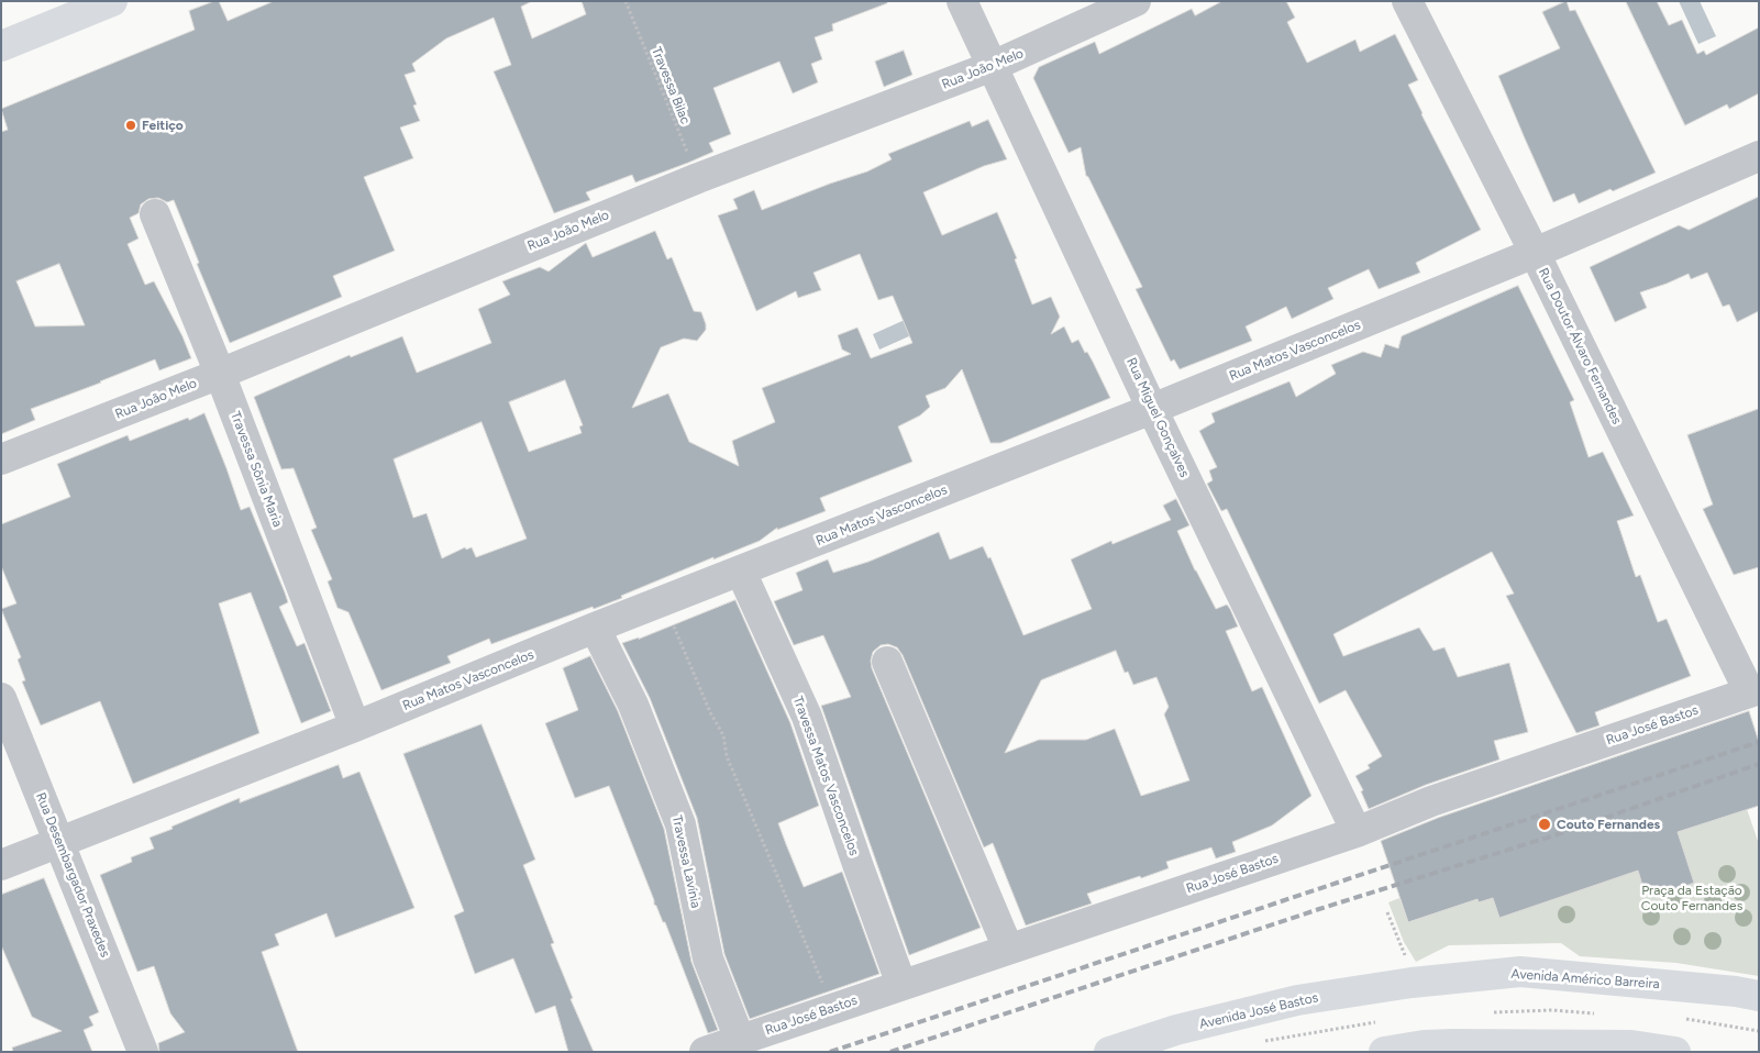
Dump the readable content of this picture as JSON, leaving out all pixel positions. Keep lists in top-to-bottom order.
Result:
{
  "streets": {
    "main road": ["Avenida Américo Barreira", "Avenida José Bastos"],
    "street": [
      "Rua João Melo",
      "Rua Doutor Álvaro Fernandes",
      "Rua Matos Vasconcelos",
      "Rua Miguel Gonçalves",
      "Travessa Sônia Maria",
      "Rua José Bastos",
      "Travessa Matos Vasconcelos",
      "Travessa Lavínia",
      "Rua Desembargador Praxedes"
    ],
    "path": ["Travessa Bilac"]
  },
  "crossings": [
    ["Rua João Melo", "Travessa Bilac"],
    ["Rua João Melo", "Rua Miguel Gonçalves"],
    ["Rua João Melo", "Travessa Sônia Maria"],
    ["Rua Doutor Álvaro Fernandes", "Rua Matos Vasconcelos"],
    ["Rua Doutor Álvaro Fernandes", "Rua José Bastos"],
    ["Rua Matos Vasconcelos", "Rua Miguel Gonçalves"],
    ["Rua Matos Vasconcelos", "Travessa Sônia Maria"],
    ["Rua Matos Vasconcelos", "Travessa Matos Vasconcelos"],
    ["Rua Matos Vasconcelos", "Travessa Lavínia"],
    ["Rua Matos Vasconcelos", "Rua Desembargador Praxedes"],
    ["Rua Miguel Gonçalves", "Rua José Bastos"],
    ["Rua José Bastos", "Travessa Matos Vasconcelos"],
    ["Rua José Bastos", "Travessa Lavínia"],
    ["Avenida Américo Barreira", "Avenida José Bastos"]
  ],
  "parks": ["Praça da Estação Couto Fernandes"],
  "places": ["Feitiço", "Couto Fernandes"]
}
